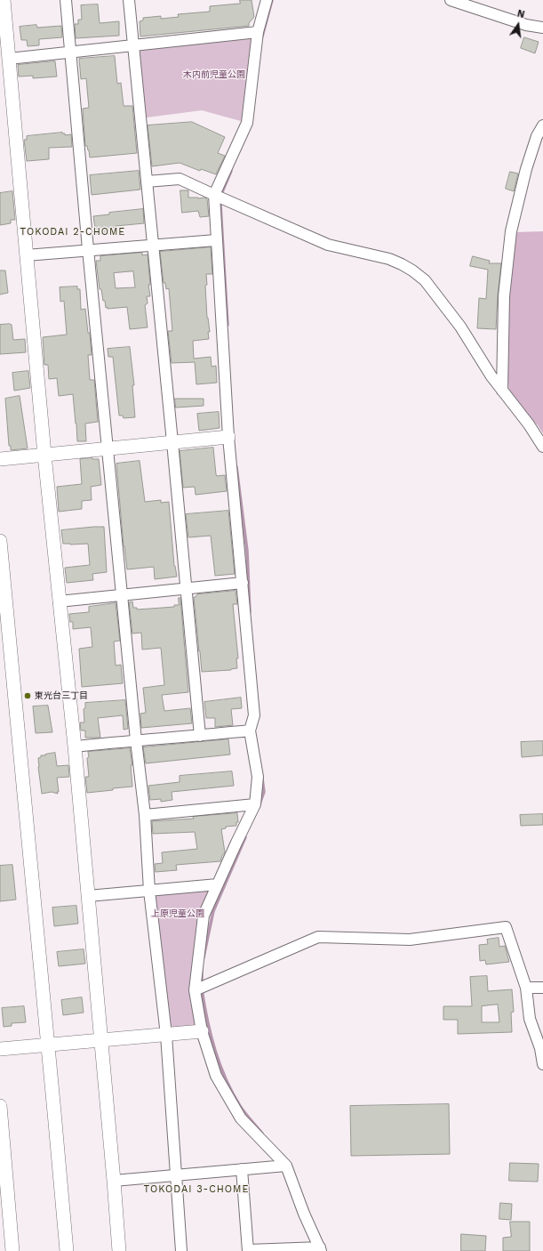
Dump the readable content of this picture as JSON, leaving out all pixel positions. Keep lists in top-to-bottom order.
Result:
{
  "districts": ["TOKODAI 2-CHOME", "TOKODAI 3-CHOME"],
  "parks": ["木内前児童公園", "上原児童公園"],
  "places": ["東光台三丁目"],
  "north": "top"
}
